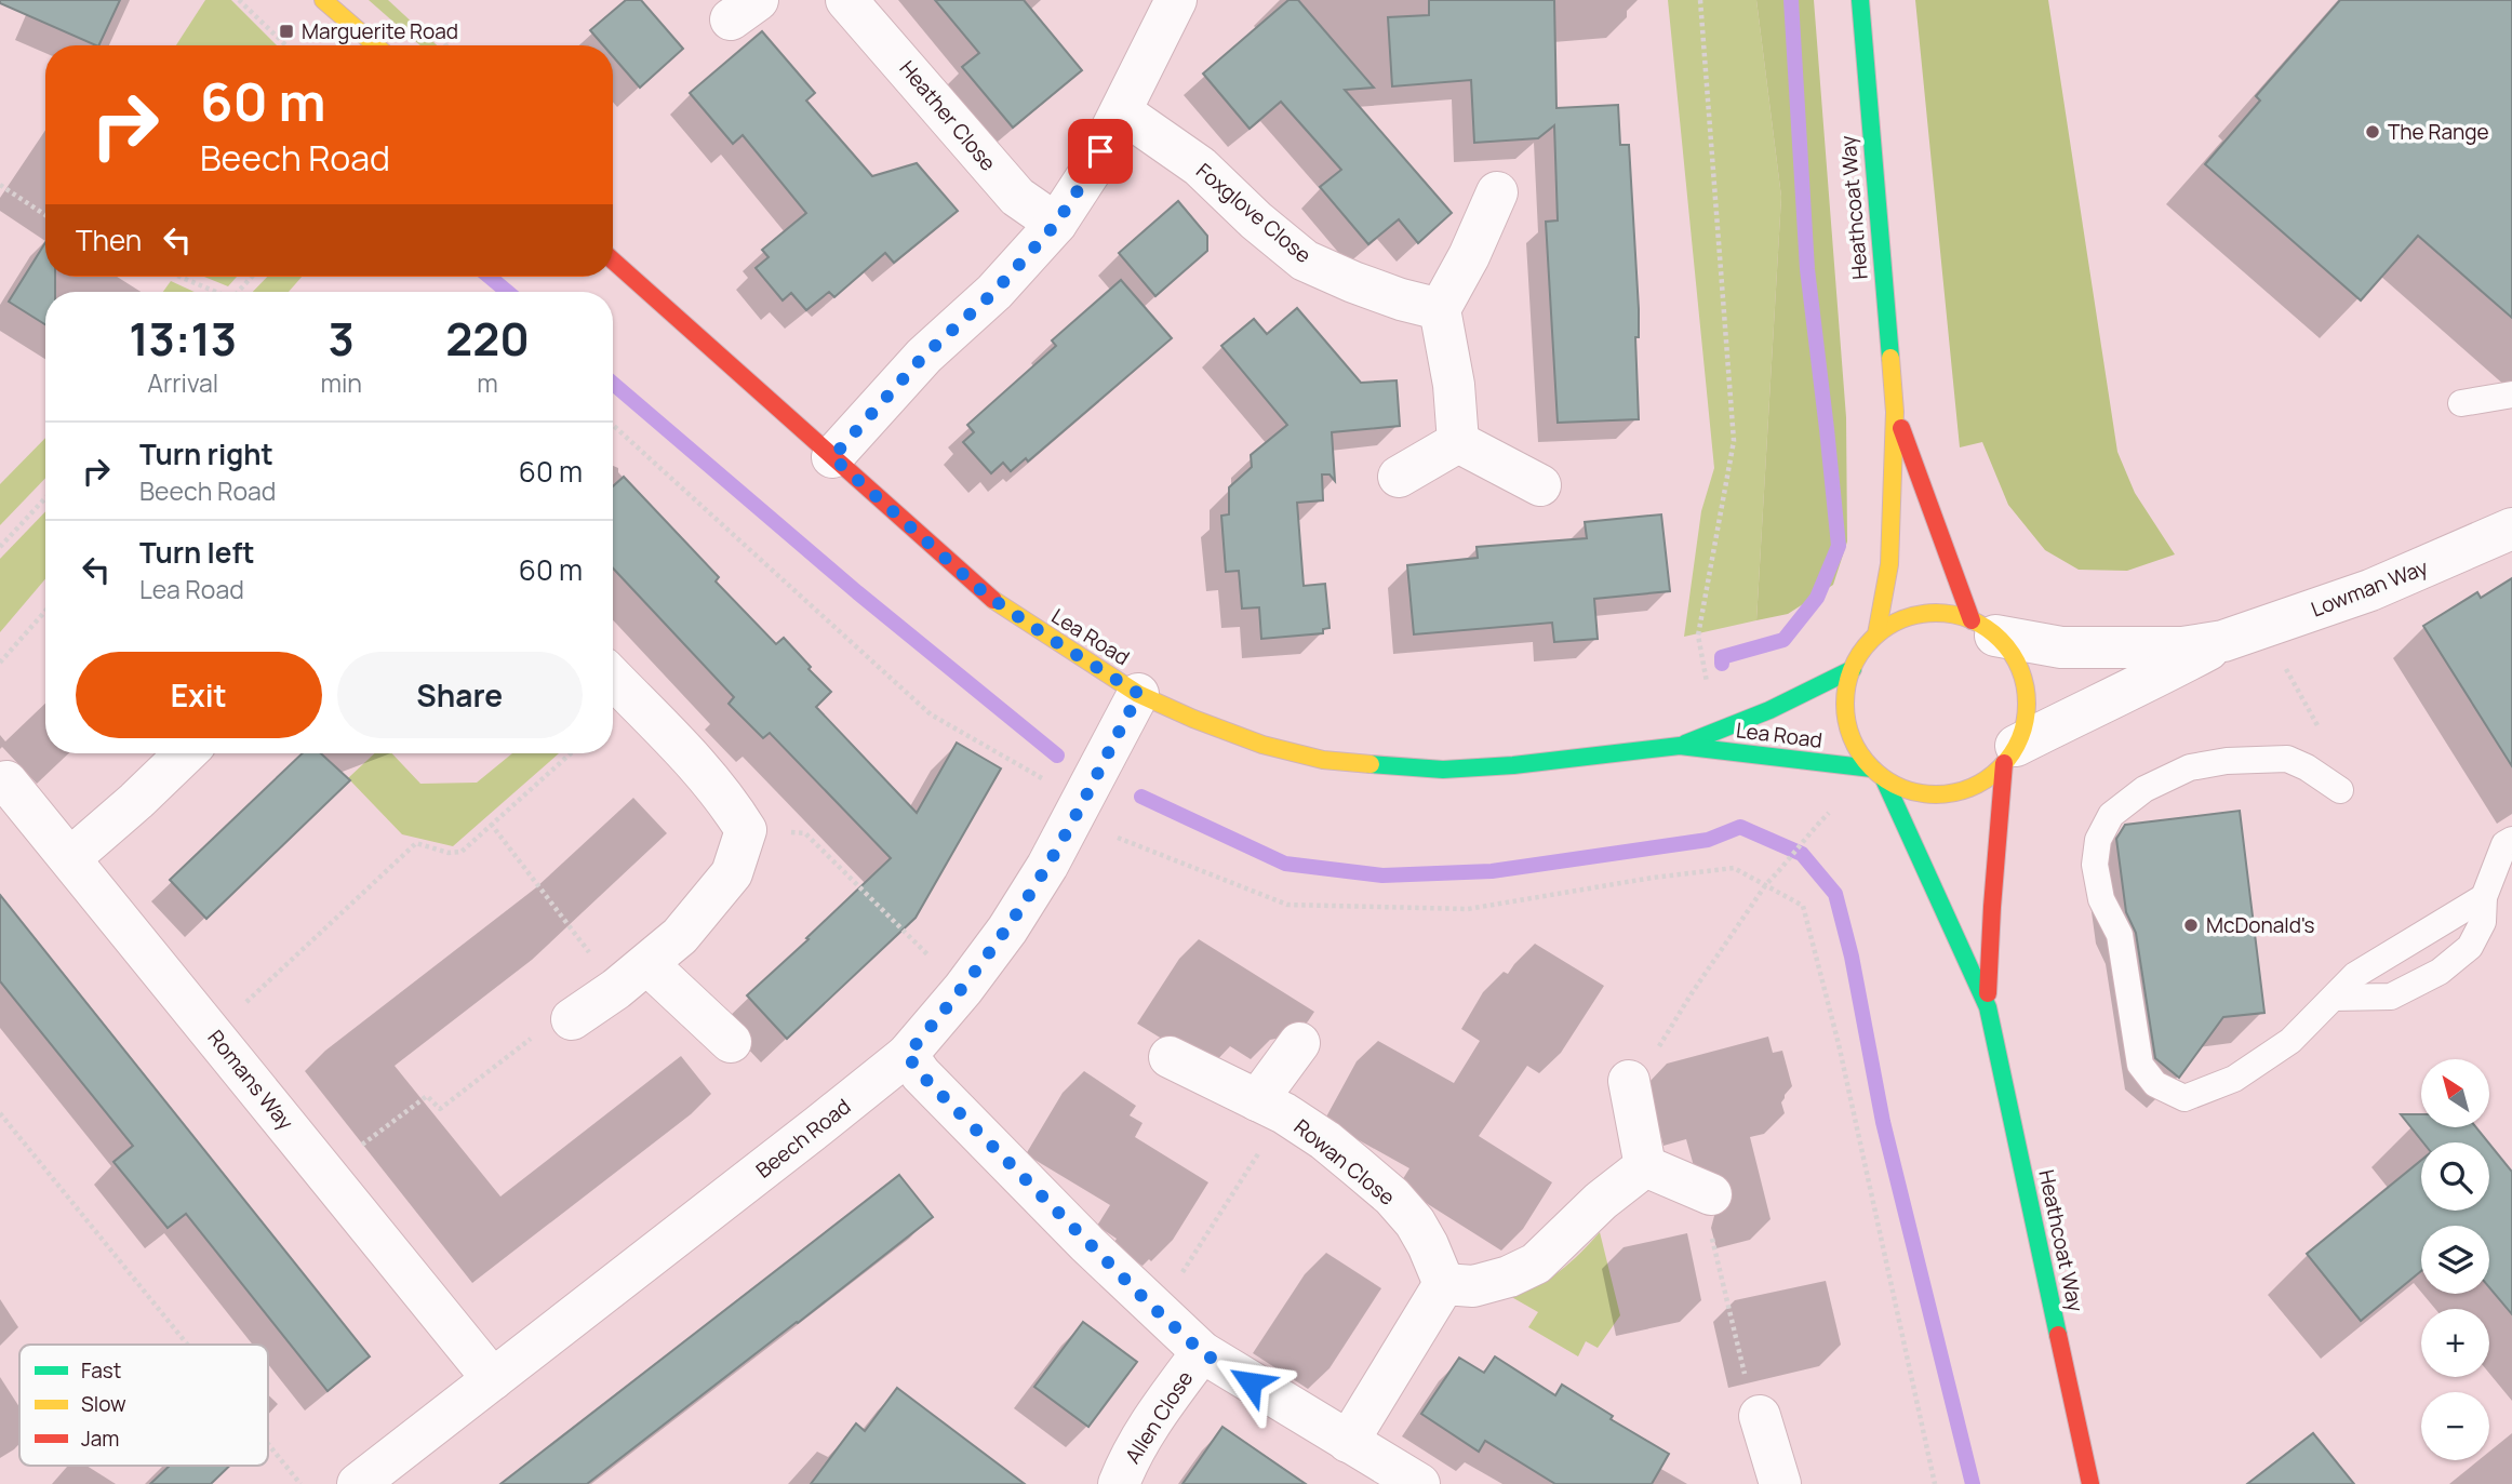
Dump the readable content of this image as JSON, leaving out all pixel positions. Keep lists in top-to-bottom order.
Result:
{
  "streets": {
    "main road": ["Heathcoat Way", "Lea Road"],
    "street": [
      "Heather Close",
      "Foxglove Close",
      "Lowman Way",
      "Romans Way",
      "Beech Road",
      "Rowan Close",
      "Allen Close"
    ]
  },
  "crossings": [
    ["Heathcoat Way", "Lowman Way"],
    ["Heathcoat Way", "Lea Road"],
    ["Lowman Way", "Lea Road"],
    ["Lea Road", "Beech Road"],
    ["Romans Way", "Beech Road"]
  ],
  "places": {
    "transit": ["Marguerite Road"],
    "other": ["The Range", "McDonald's"]
  },
  "legend": ["Fast", "Slow", "Jam"],
  "north": "top left",
  "page": {
    "turn": ["60 m", "Beech Road"],
    "then": "Then",
    "eta": [
      "13:13",
      "Arrival",
      "3",
      "min",
      "220",
      "m"
    ],
    "list": [
      {
        "name": "Turn right",
        "note": "Beech Road",
        "value": "60 m"
      },
      {
        "name": "Turn left",
        "note": "Lea Road",
        "value": "60 m"
      }
    ],
    "buttons": ["Exit", "Share"],
    "map_buttons": ["+", "−"]
  }
}
